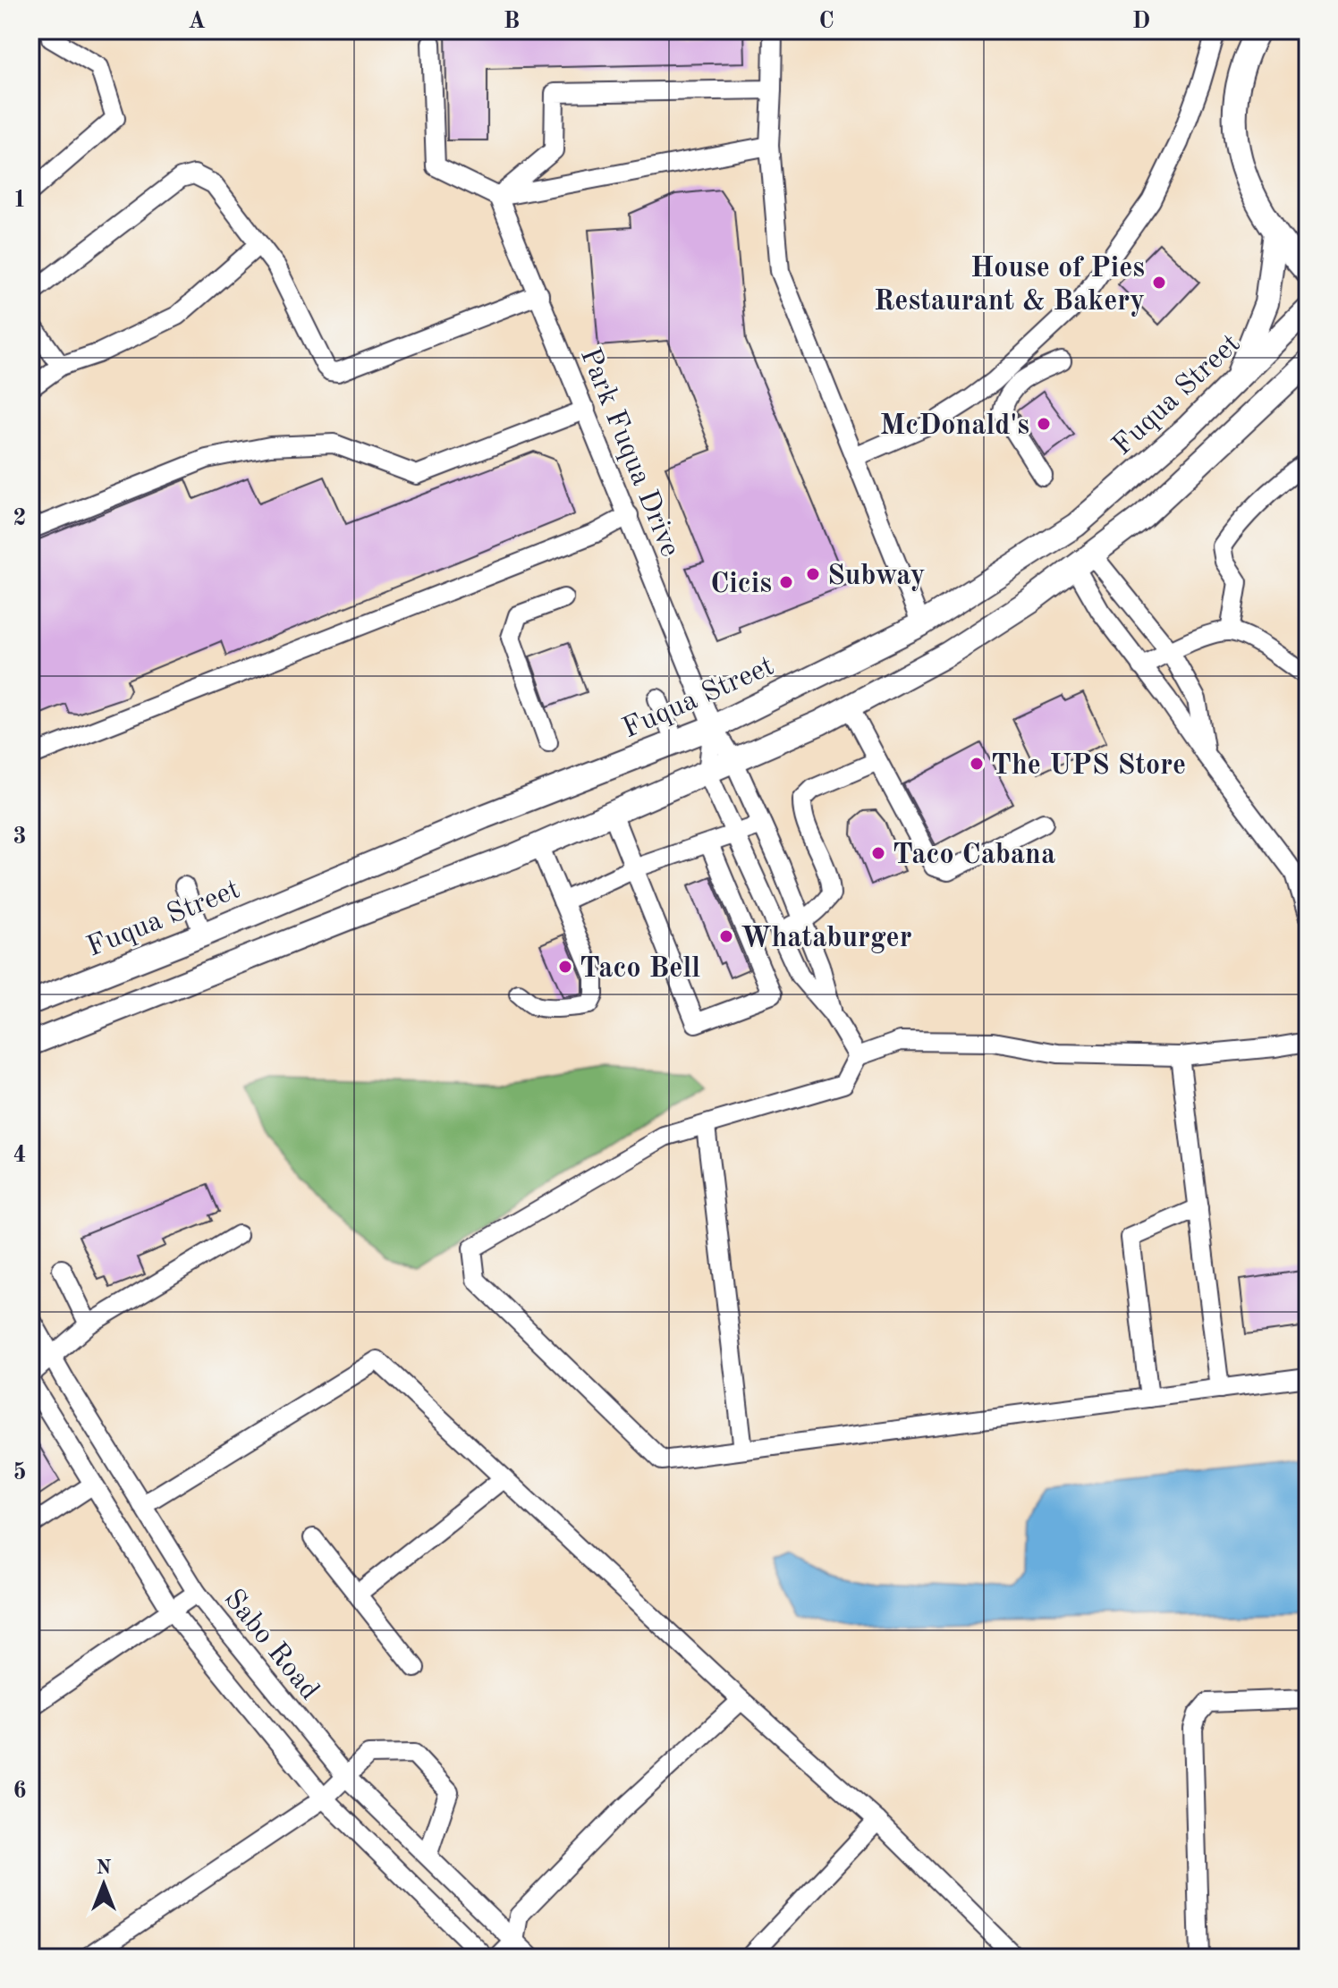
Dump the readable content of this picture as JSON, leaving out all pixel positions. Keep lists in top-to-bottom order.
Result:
{
  "streets": {
    "main road": ["Fuqua Street"],
    "street": ["Park Fuqua Drive", "Sabo Road"]
  },
  "crossings": [
    ["Fuqua Street", "Park Fuqua Drive"]
  ],
  "places": [
    "House of Pies Restaurant & Bakery",
    "McDonald's",
    "Subway",
    "Cicis",
    "The UPS Store",
    "Taco Cabana",
    "Whataburger",
    "Taco Bell"
  ],
  "north": "top",
  "grid": {
    "columns": [
      "A",
      "B",
      "C",
      "D"
    ],
    "rows": [
      "1",
      "2",
      "3",
      "4",
      "5",
      "6"
    ]
  }
}
